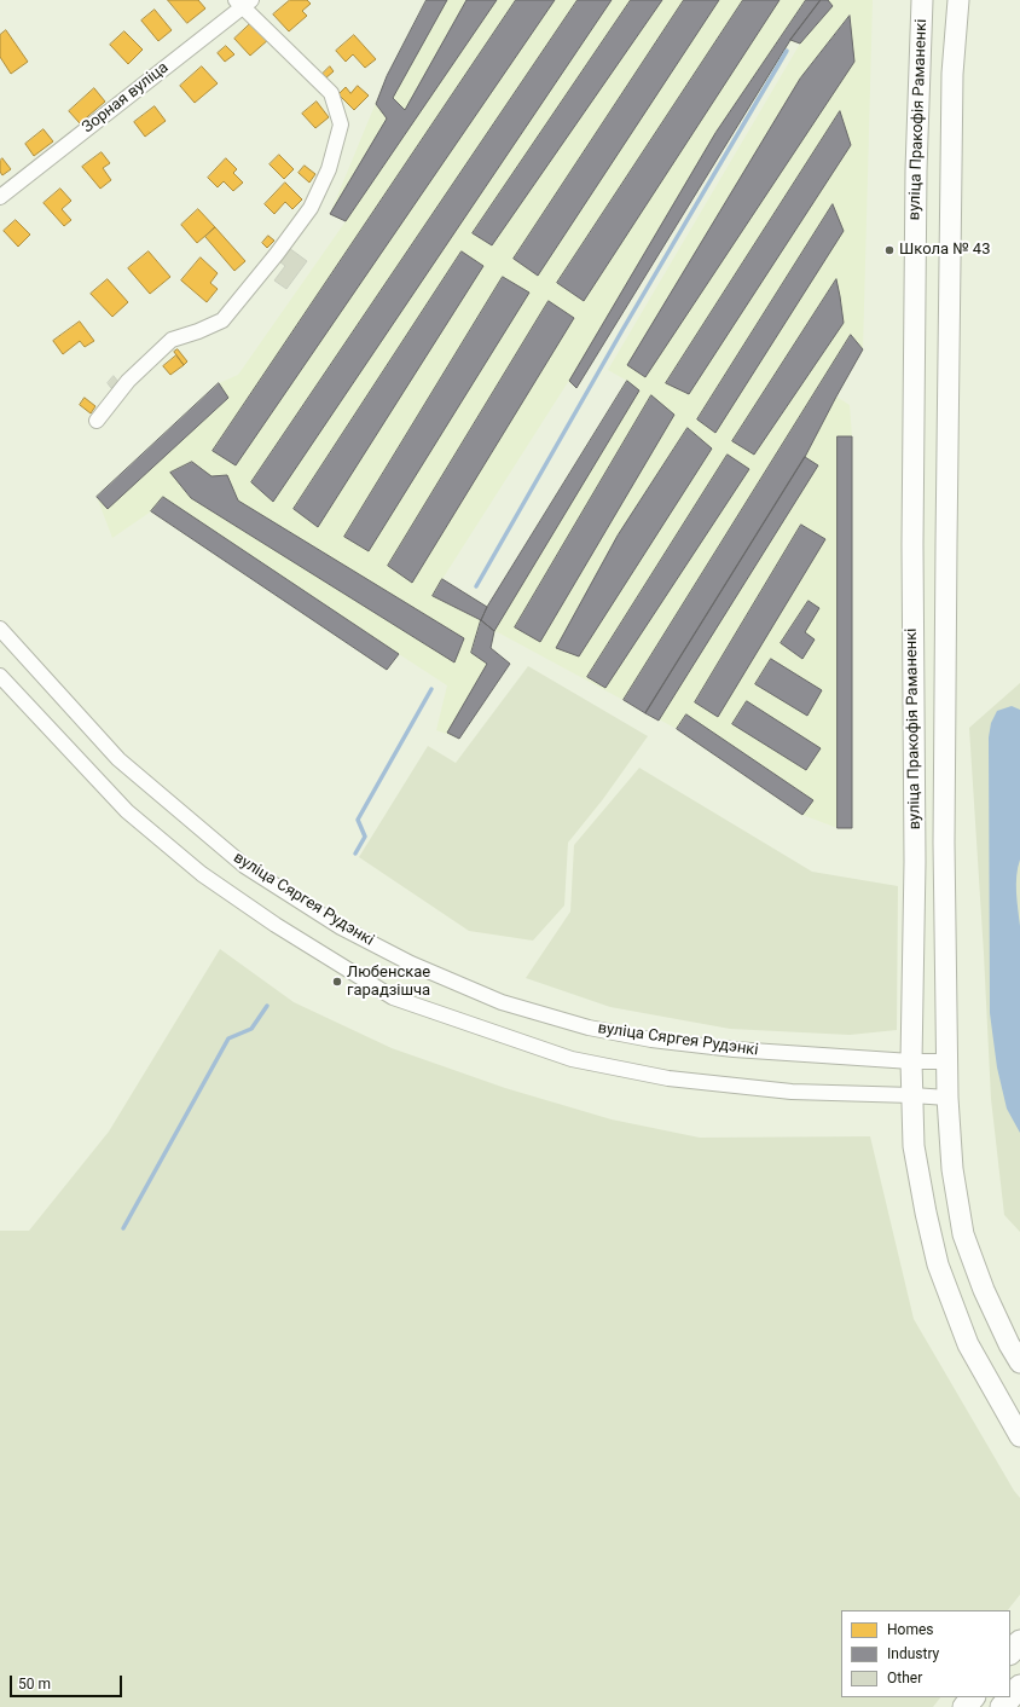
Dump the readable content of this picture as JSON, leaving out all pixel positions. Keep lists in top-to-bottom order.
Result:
{
  "streets": {
    "street": ["Зорная вуліца", "вуліца Пракофія Раманенкі", "вуліца Сяргея Рудэнкі"]
  },
  "crossings": [
    ["вуліца Пракофія Раманенкі", "вуліца Сяргея Рудэнкі"]
  ],
  "places": ["Школа № 43", "Любенскае гарадзішча"],
  "legend": ["Homes", "Industry", "Other"],
  "scale_bar": "50 m"
}
